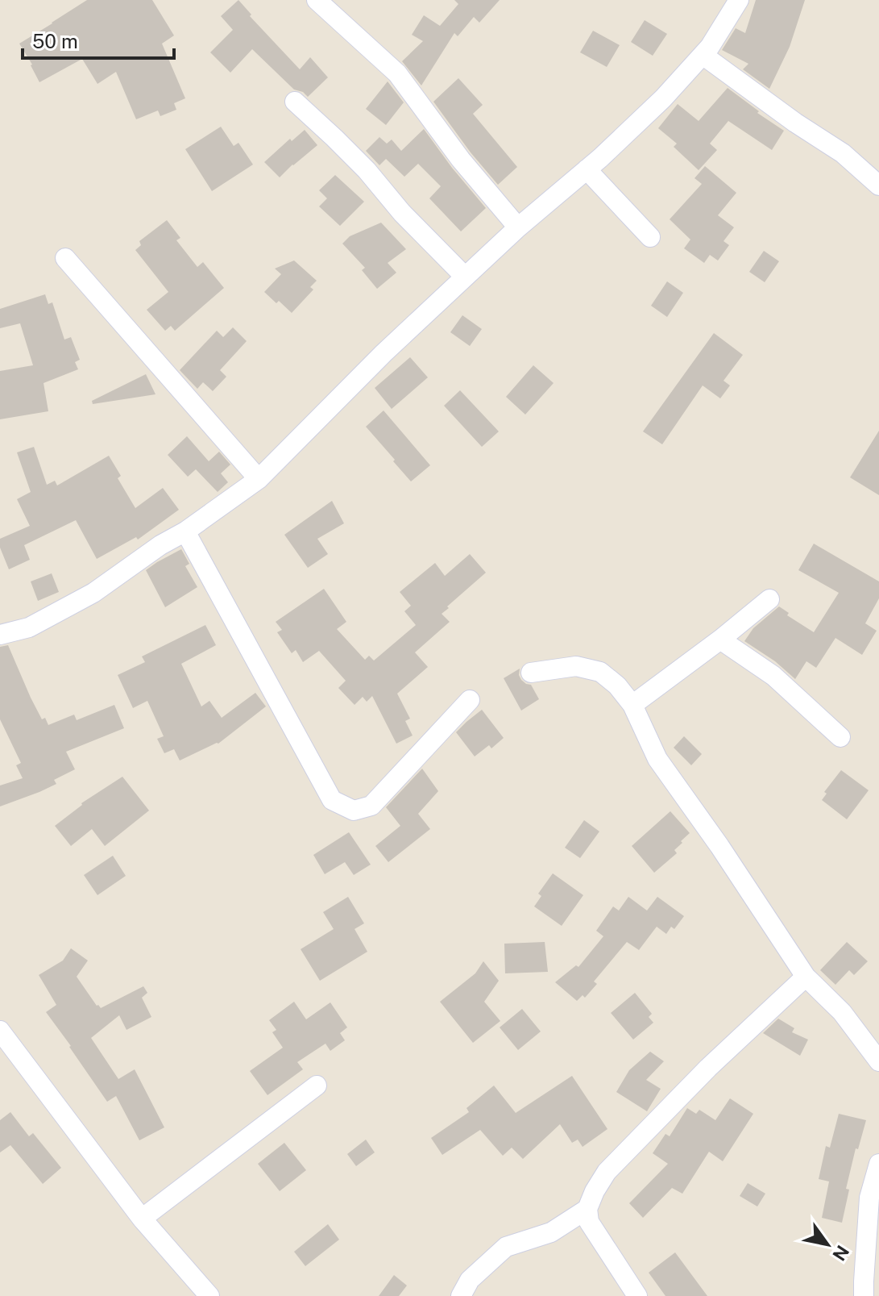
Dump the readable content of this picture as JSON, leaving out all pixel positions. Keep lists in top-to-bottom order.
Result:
{
  "scale_bar": "50 m",
  "north": "bottom right"
}
